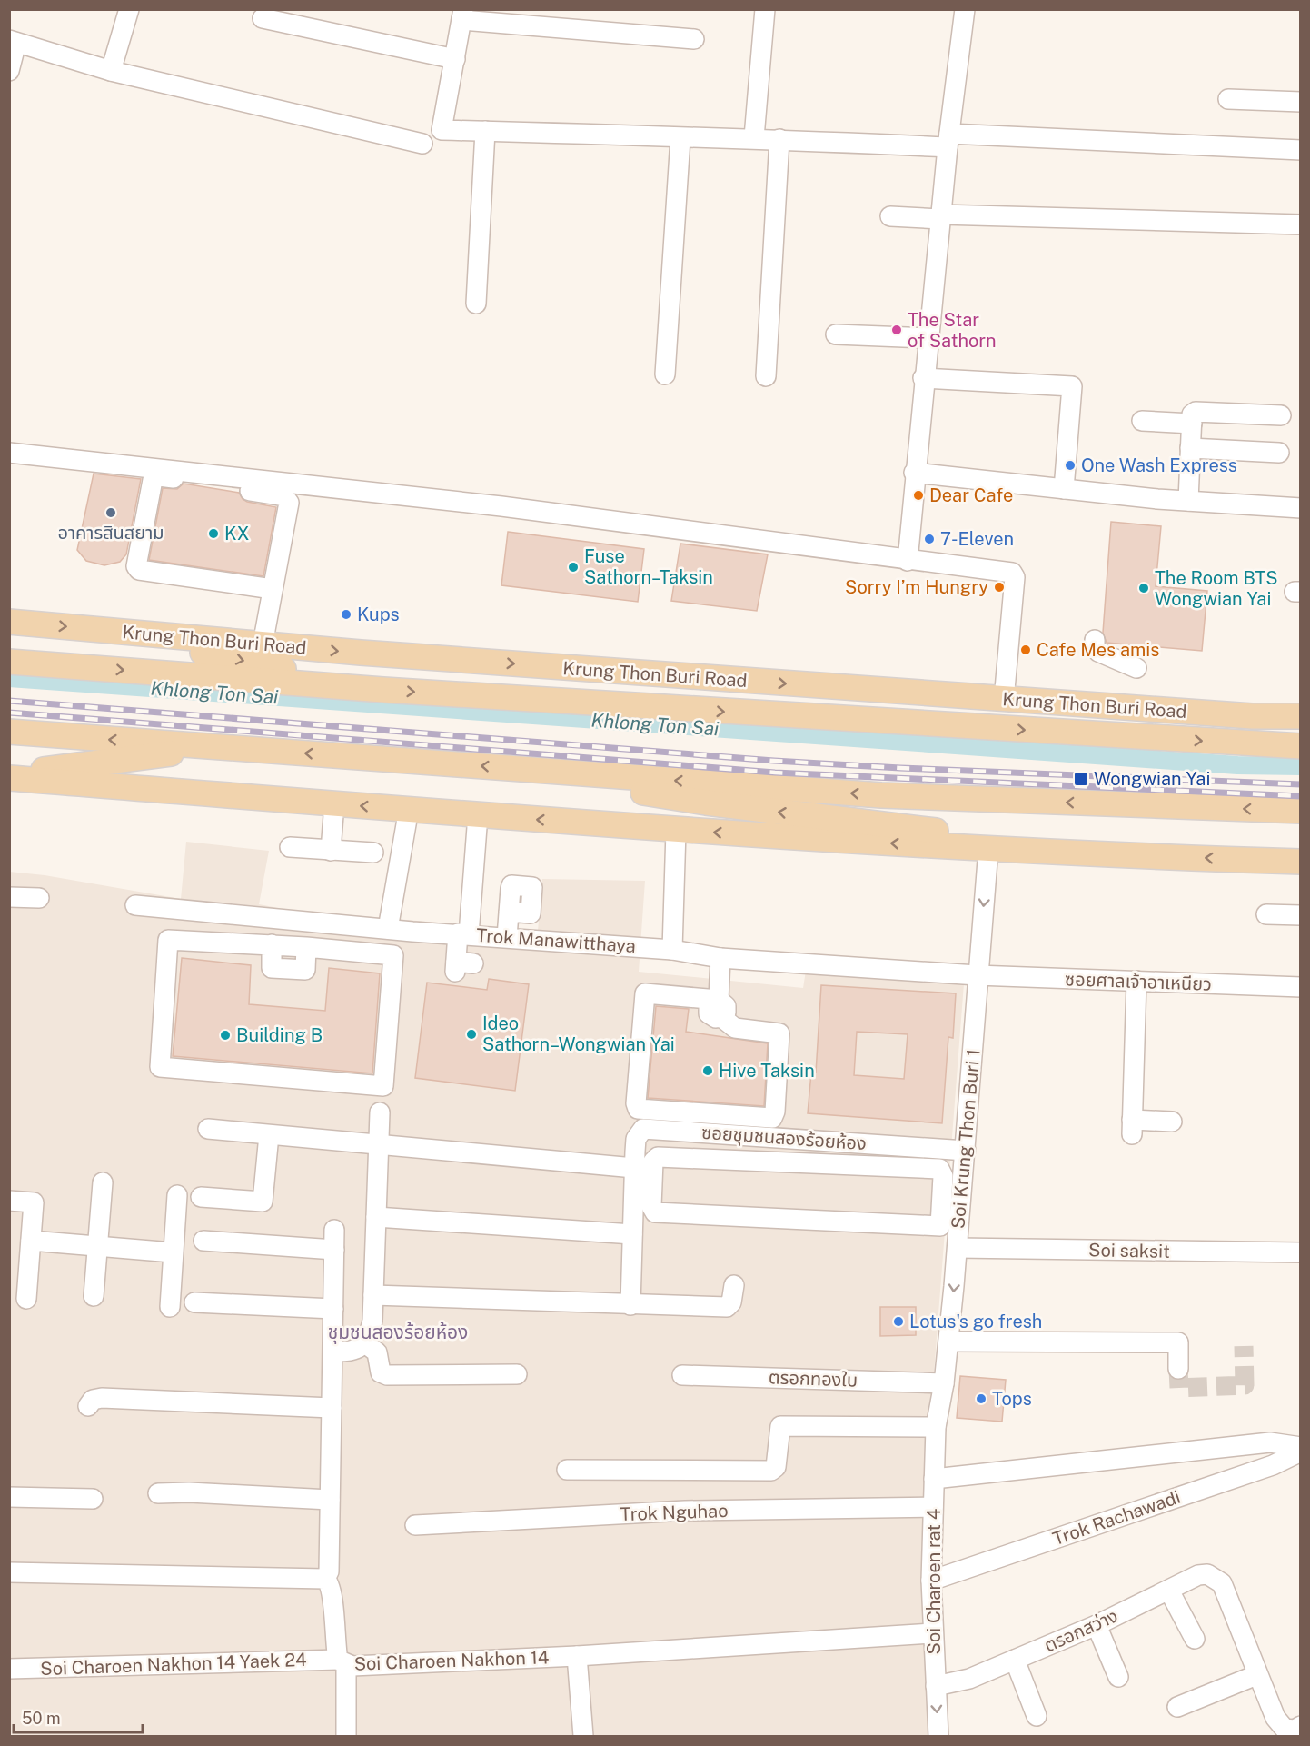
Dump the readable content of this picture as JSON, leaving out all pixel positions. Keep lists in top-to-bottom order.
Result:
{
  "streets": {
    "main road": ["Krung Thon Buri Road"],
    "street": [
      "Trok Manawitthaya",
      "ซอยศาลเจ้าอาเหนียว",
      "ซอยชุมชนสองร้อยห้อง",
      "Soi Krung Thon Buri 1",
      "Soi saksit",
      "ตรอกทองใบ",
      "Trok Nguhao",
      "Trok Rachawadi",
      "Soi Charoen rat 4",
      "ตรอกสว่าง",
      "Soi Charoen Nakhon 14",
      "Soi Charoen Nakhon 14 Yaek 24"
    ]
  },
  "crossings": [
    ["Trok Manawitthaya", "ซอยศาลเจ้าอาเหนียว"],
    ["Trok Manawitthaya", "Soi Krung Thon Buri 1"],
    ["ซอยศาลเจ้าอาเหนียว", "Soi Krung Thon Buri 1"],
    ["ซอยชุมชนสองร้อยห้อง", "Soi Krung Thon Buri 1"],
    ["Soi Krung Thon Buri 1", "Soi saksit"],
    ["Soi Krung Thon Buri 1", "ตรอกทองใบ"],
    ["Soi Krung Thon Buri 1", "Soi Charoen rat 4"],
    ["Trok Nguhao", "Soi Charoen rat 4"],
    ["Trok Rachawadi", "Soi Charoen rat 4"],
    ["Soi Charoen rat 4", "ตรอกสว่าง"],
    ["Soi Charoen rat 4", "Soi Charoen Nakhon 14"],
    ["Soi Charoen Nakhon 14", "Soi Charoen Nakhon 14 Yaek 24"]
  ],
  "one_way": ["Soi Krung Thon Buri 1"],
  "districts": ["ชุมชนสองร้อยห้อง"],
  "water": ["Khlong Ton Sai"],
  "places": {
    "other": [
      "The Star of Sathorn",
      "One Wash Express",
      "Dear Cafe",
      "อาคารสินสยาม",
      "KX",
      "7-Eleven",
      "Fuse Sathorn–Taksin",
      "Sorry I’m Hungry",
      "The Room BTS Wongwian Yai",
      "Kups",
      "Cafe Mes amis",
      "Ideo Sathorn–Wongwian Yai",
      "Building B",
      "Hive Taksin",
      "Lotus's go fresh",
      "Tops"
    ],
    "transit": ["Wongwian Yai"]
  },
  "scale_bar": "50 m"
}
